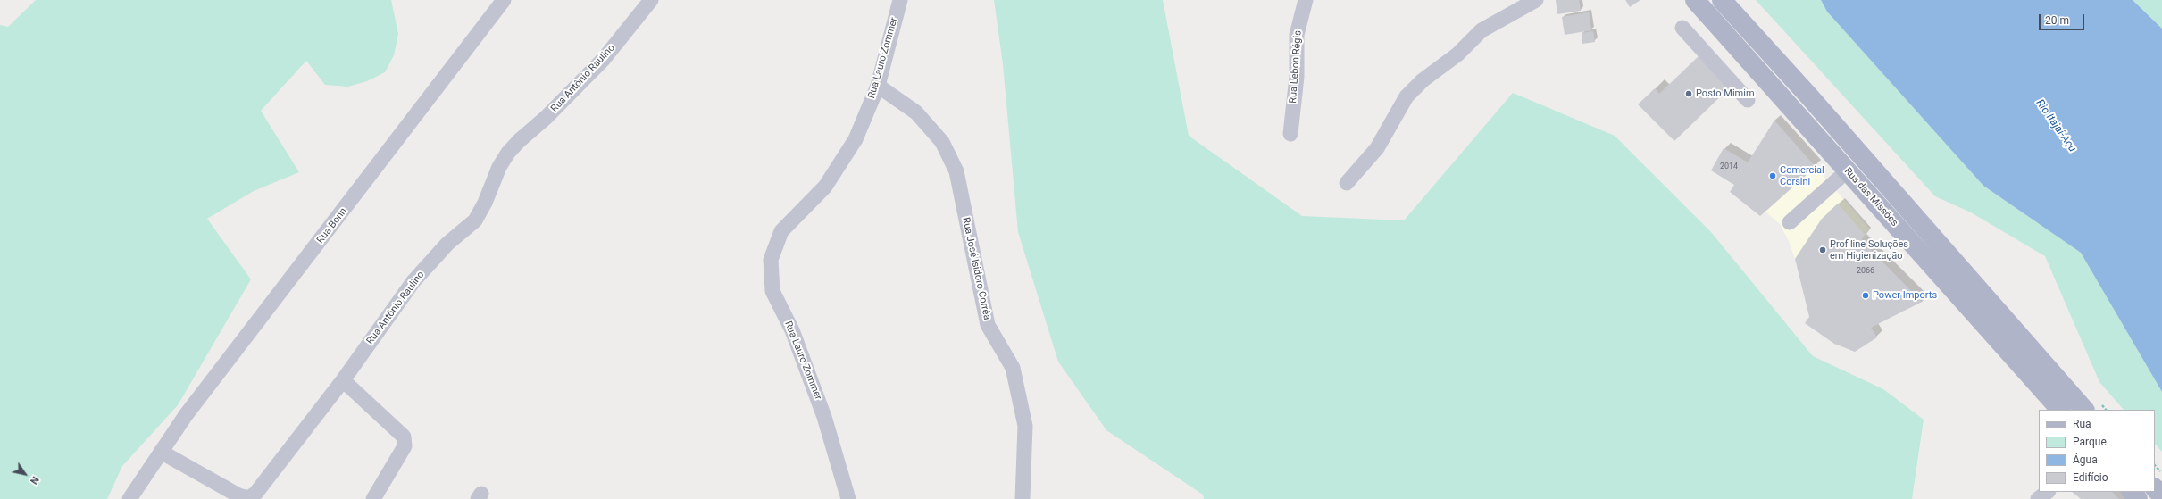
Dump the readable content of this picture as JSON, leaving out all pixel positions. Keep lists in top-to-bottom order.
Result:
{
  "streets": {
    "main road": ["Rua das Missões"],
    "street": [
      "Rua Lauro Zommer",
      "Rua Lebon Régis",
      "Rua Antônio Raulino",
      "Rua Bonn",
      "Rua José Isidoro Corrêa"
    ]
  },
  "crossings": [
    ["Rua Lauro Zommer", "Rua José Isidoro Corrêa"],
    ["Rua Antônio Raulino", "Rua Bonn"]
  ],
  "water": ["Rio Itajaí-Açu"],
  "places": [
    "Posto Mimim",
    "Comercial Corsini",
    "Profiline Soluções em Higienização",
    "Power Imports"
  ],
  "house_numbers": ["2014", "2066"],
  "legend": [
    "Rua",
    "Parque",
    "Água",
    "Edifício"
  ],
  "scale_bar": "20 m",
  "north": "bottom right"
}
